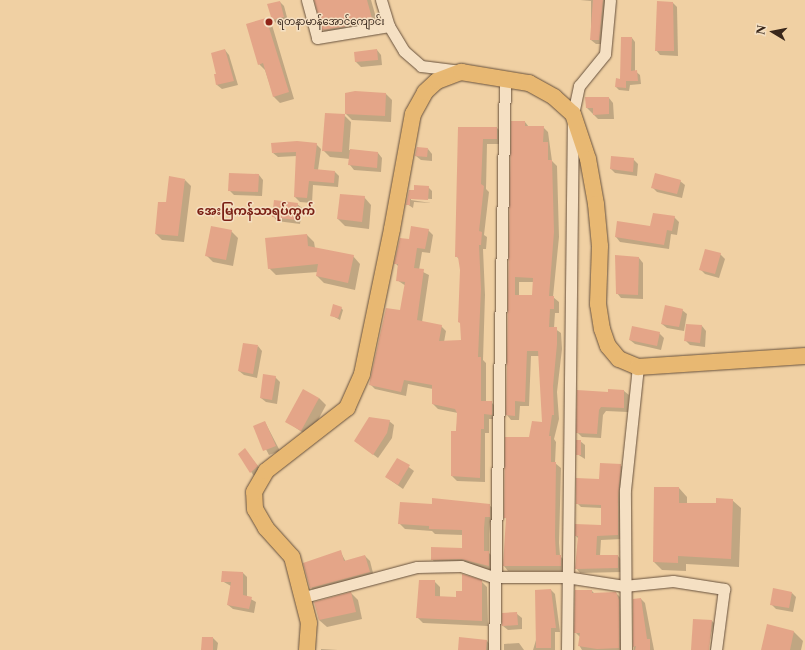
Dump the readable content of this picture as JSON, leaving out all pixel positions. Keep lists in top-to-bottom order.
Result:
{
  "districts": ["အေးမြကန်သာရပ်ကွက်"],
  "places": ["ရတနာမာန်အောင်ကျောင်း"],
  "north": "left"
}
